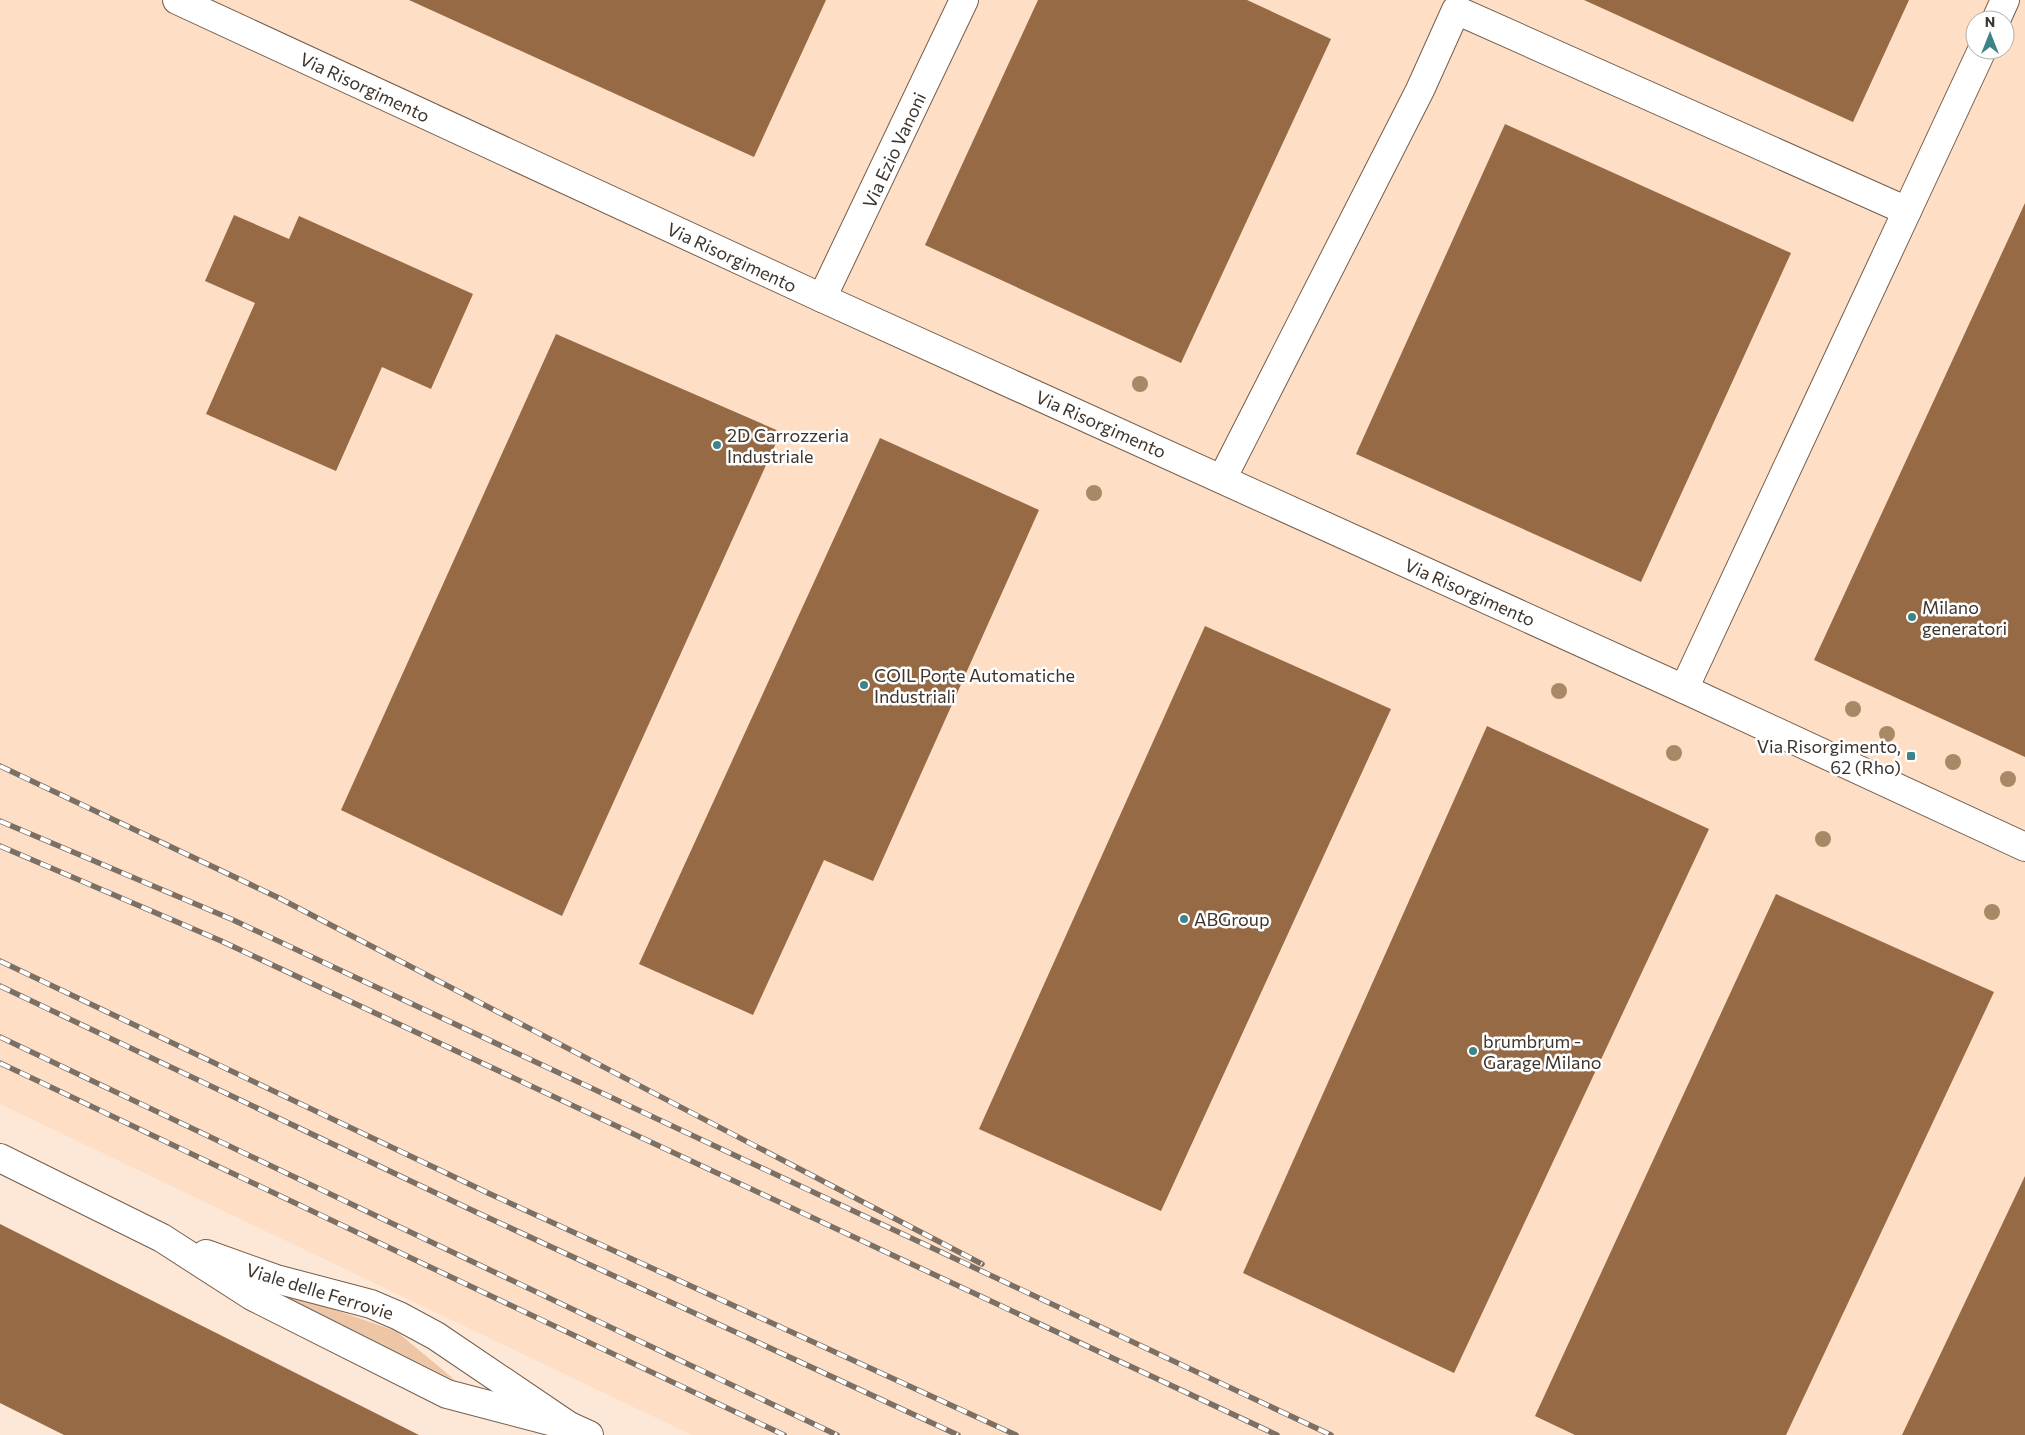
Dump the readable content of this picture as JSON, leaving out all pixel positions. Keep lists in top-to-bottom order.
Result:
{
  "streets": {
    "street": ["Via Risorgimento", "Via Ezio Vanoni", "Viale delle Ferrovie"]
  },
  "crossings": [
    ["Via Risorgimento", "Via Ezio Vanoni"]
  ],
  "places": {
    "other": [
      "2D Carrozzeria Industriale",
      "Milano generatori",
      "COIL Porte Automatiche Industriali",
      "ABGroup",
      "brumbrum - Garage Milano"
    ],
    "transit": ["Via Risorgimento, 62 (Rho)"]
  },
  "north": "top"
}
